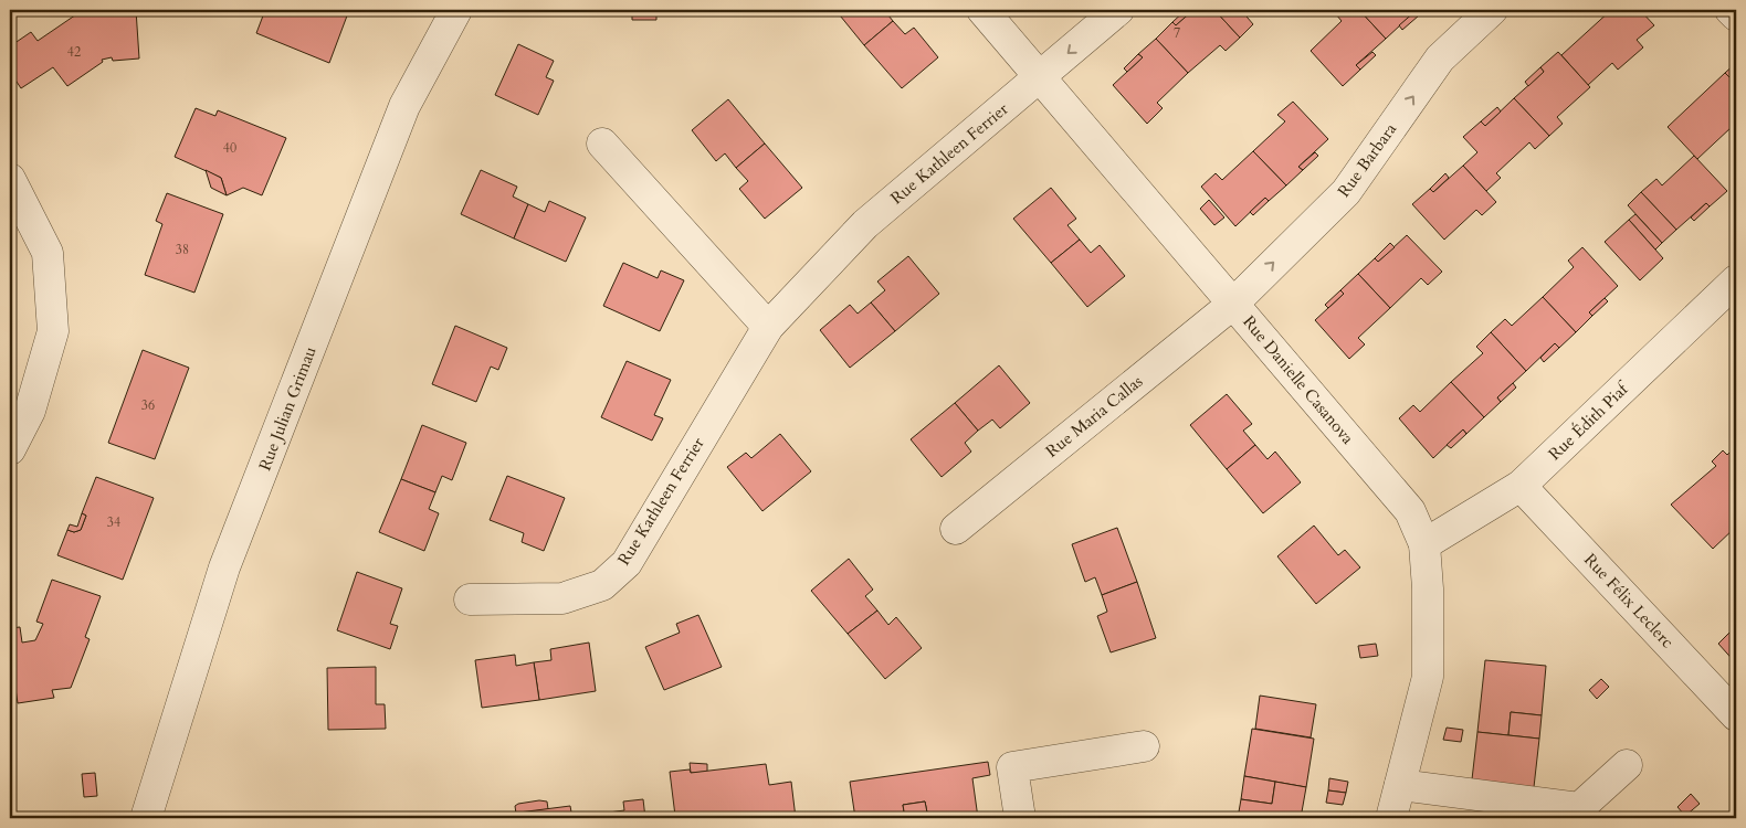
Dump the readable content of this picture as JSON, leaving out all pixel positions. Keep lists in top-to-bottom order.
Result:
{
  "streets": {
    "street": [
      "Rue Kathleen Ferrier",
      "Rue Barbara",
      "Rue Danielle Casanova",
      "Rue Julian Grimau",
      "Rue Maria Callas",
      "Rue Édith Piaf",
      "Rue Félix Leclerc"
    ]
  },
  "crossings": [
    ["Rue Kathleen Ferrier", "Rue Danielle Casanova"],
    ["Rue Barbara", "Rue Danielle Casanova"],
    ["Rue Barbara", "Rue Maria Callas"],
    ["Rue Danielle Casanova", "Rue Maria Callas"],
    ["Rue Danielle Casanova", "Rue Édith Piaf"],
    ["Rue Édith Piaf", "Rue Félix Leclerc"]
  ],
  "one_way": ["Rue Barbara"],
  "house_numbers": [
    "7",
    "42",
    "40",
    "38",
    "36",
    "34"
  ]
}
